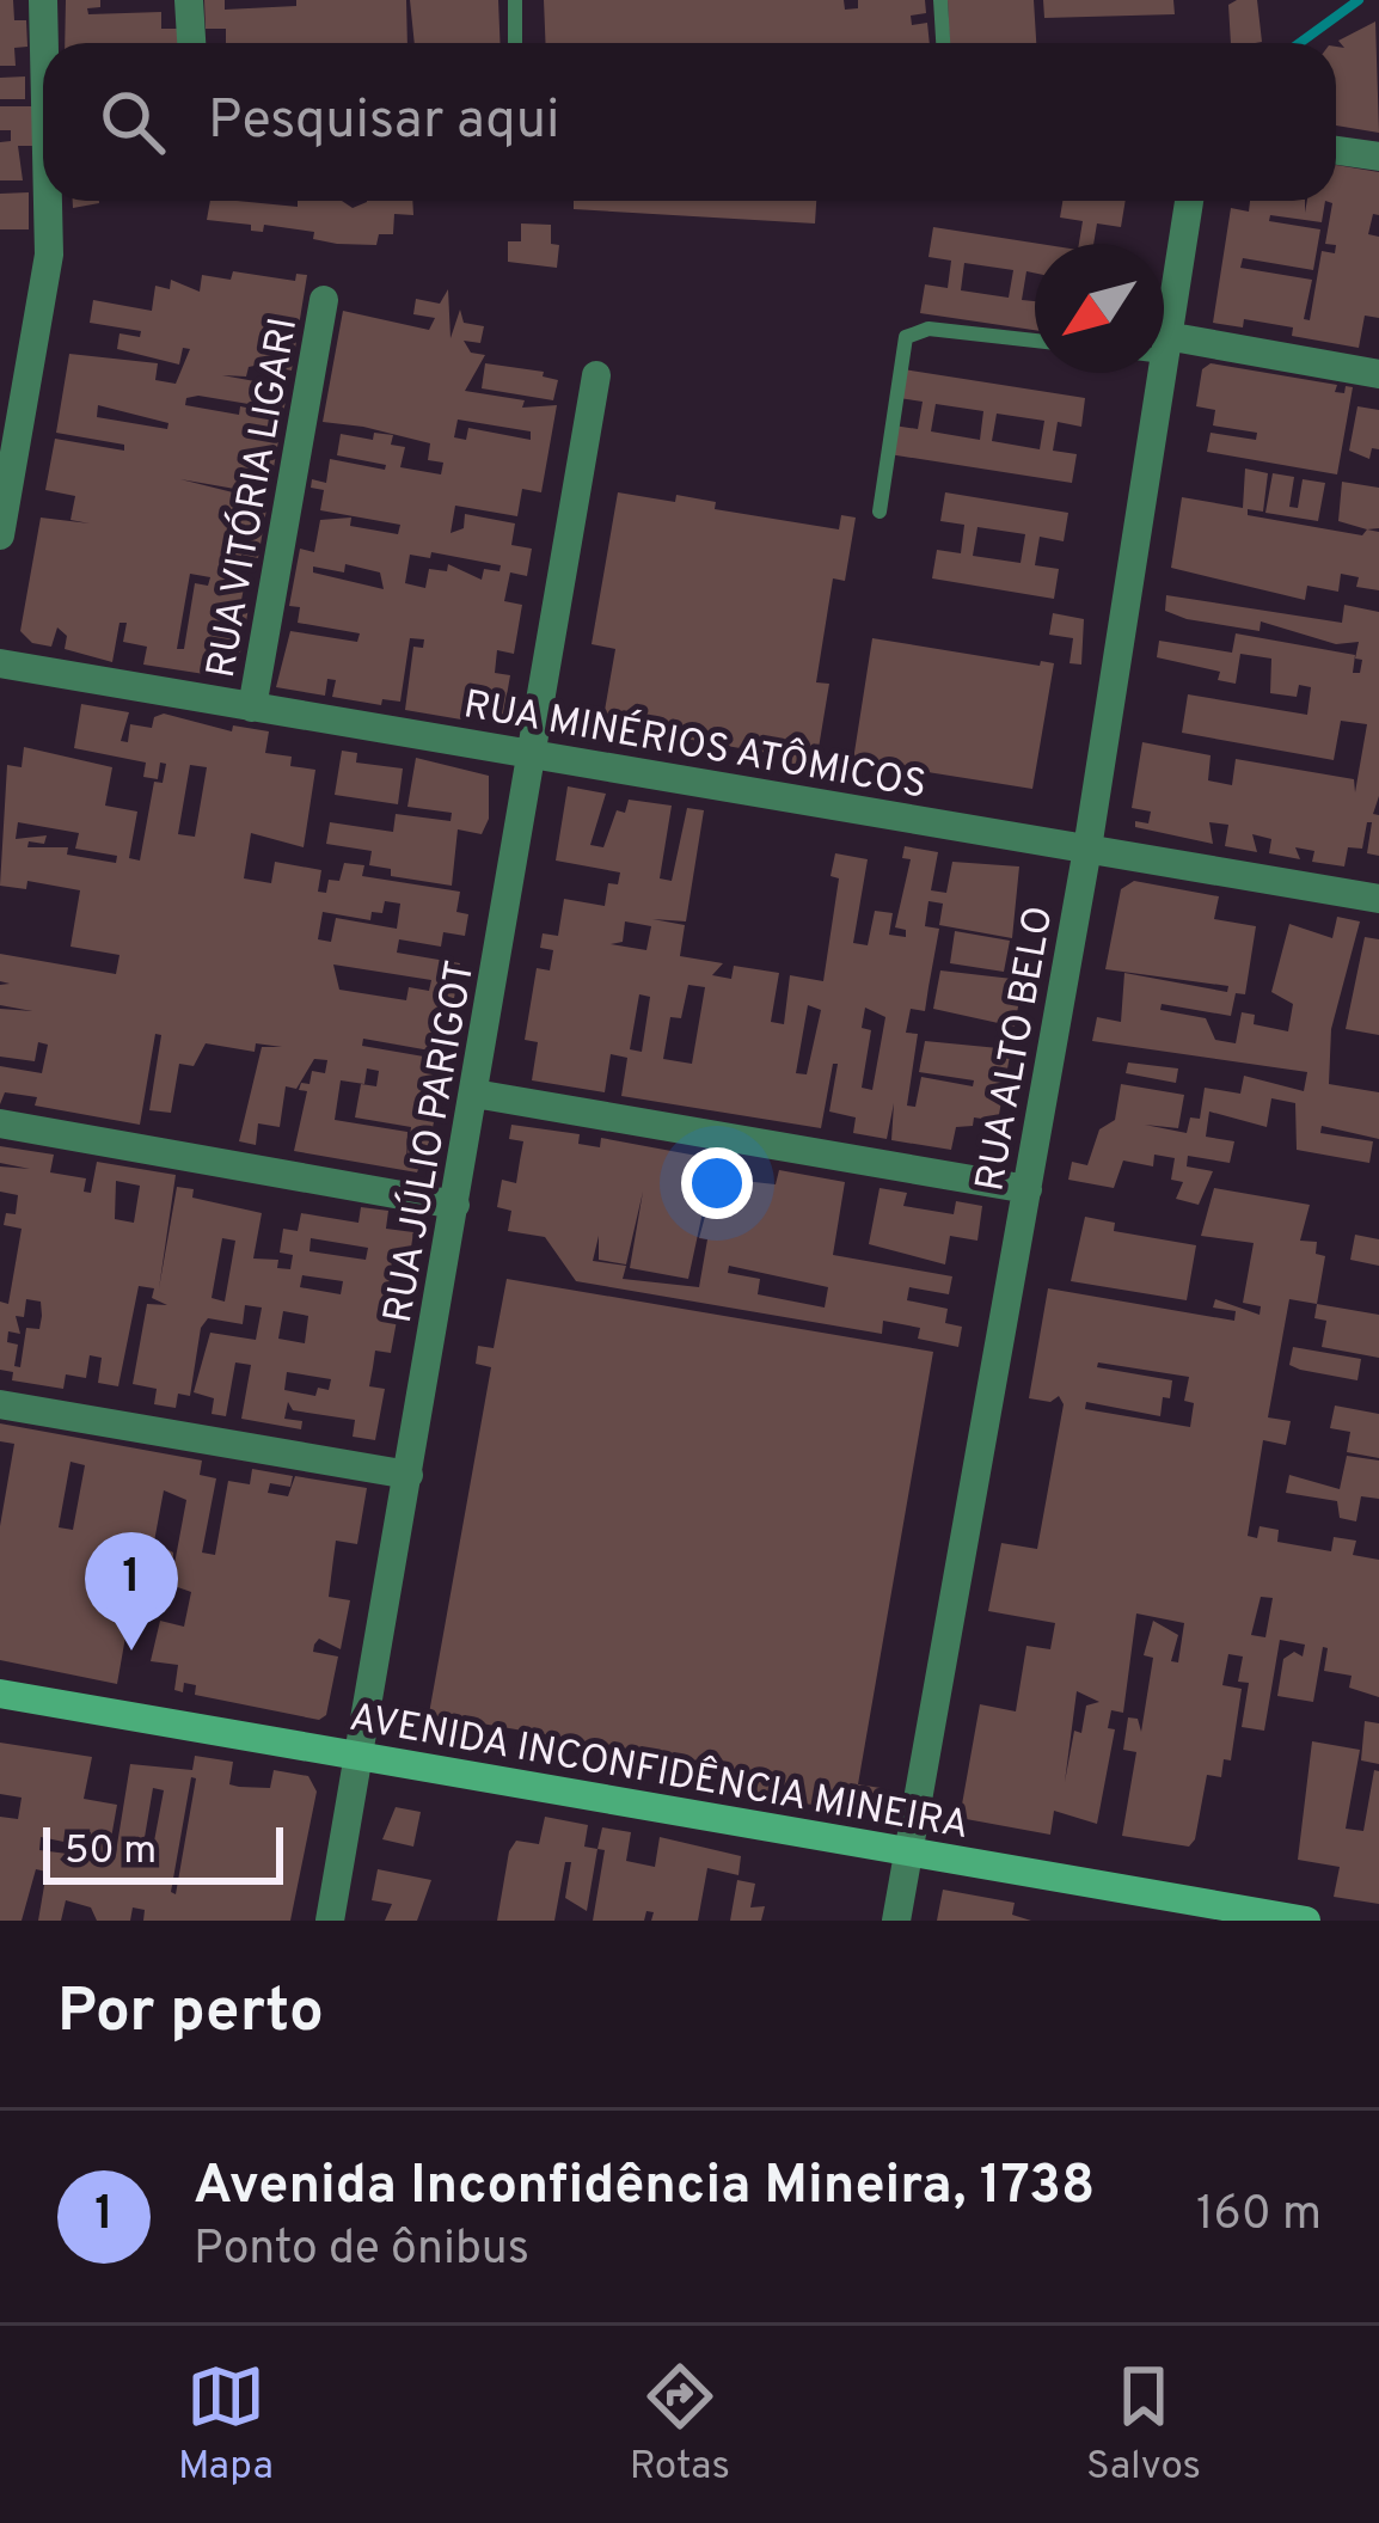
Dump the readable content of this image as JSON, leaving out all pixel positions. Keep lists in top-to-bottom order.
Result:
{
  "streets": {
    "street": [
      "RUA VITÓRIA LIGARI",
      "RUA MINÉRIOS ATÔMICOS",
      "RUA ALTO BELO",
      "RUA JÚLIO PARIGOT",
      "AVENIDA INCONFIDÊNCIA MINEIRA"
    ]
  },
  "crossings": [
    ["RUA VITÓRIA LIGARI", "RUA MINÉRIOS ATÔMICOS"],
    ["RUA MINÉRIOS ATÔMICOS", "RUA ALTO BELO"],
    ["RUA MINÉRIOS ATÔMICOS", "RUA JÚLIO PARIGOT"],
    ["RUA ALTO BELO", "AVENIDA INCONFIDÊNCIA MINEIRA"],
    ["RUA JÚLIO PARIGOT", "AVENIDA INCONFIDÊNCIA MINEIRA"]
  ],
  "scale_bar": "50 m",
  "north": "bottom left",
  "page": {
    "search": "Pesquisar aqui",
    "pins": "1",
    "scale": "50 m",
    "heading": "Por perto",
    "list": [
      {
        "mark": "1",
        "name": "Avenida Inconfidência Mineira, 1738",
        "note": "Ponto de ônibus",
        "value": "160 m"
      }
    ],
    "nav": ["Mapa", "Rotas", "Salvos"]
  }
}
